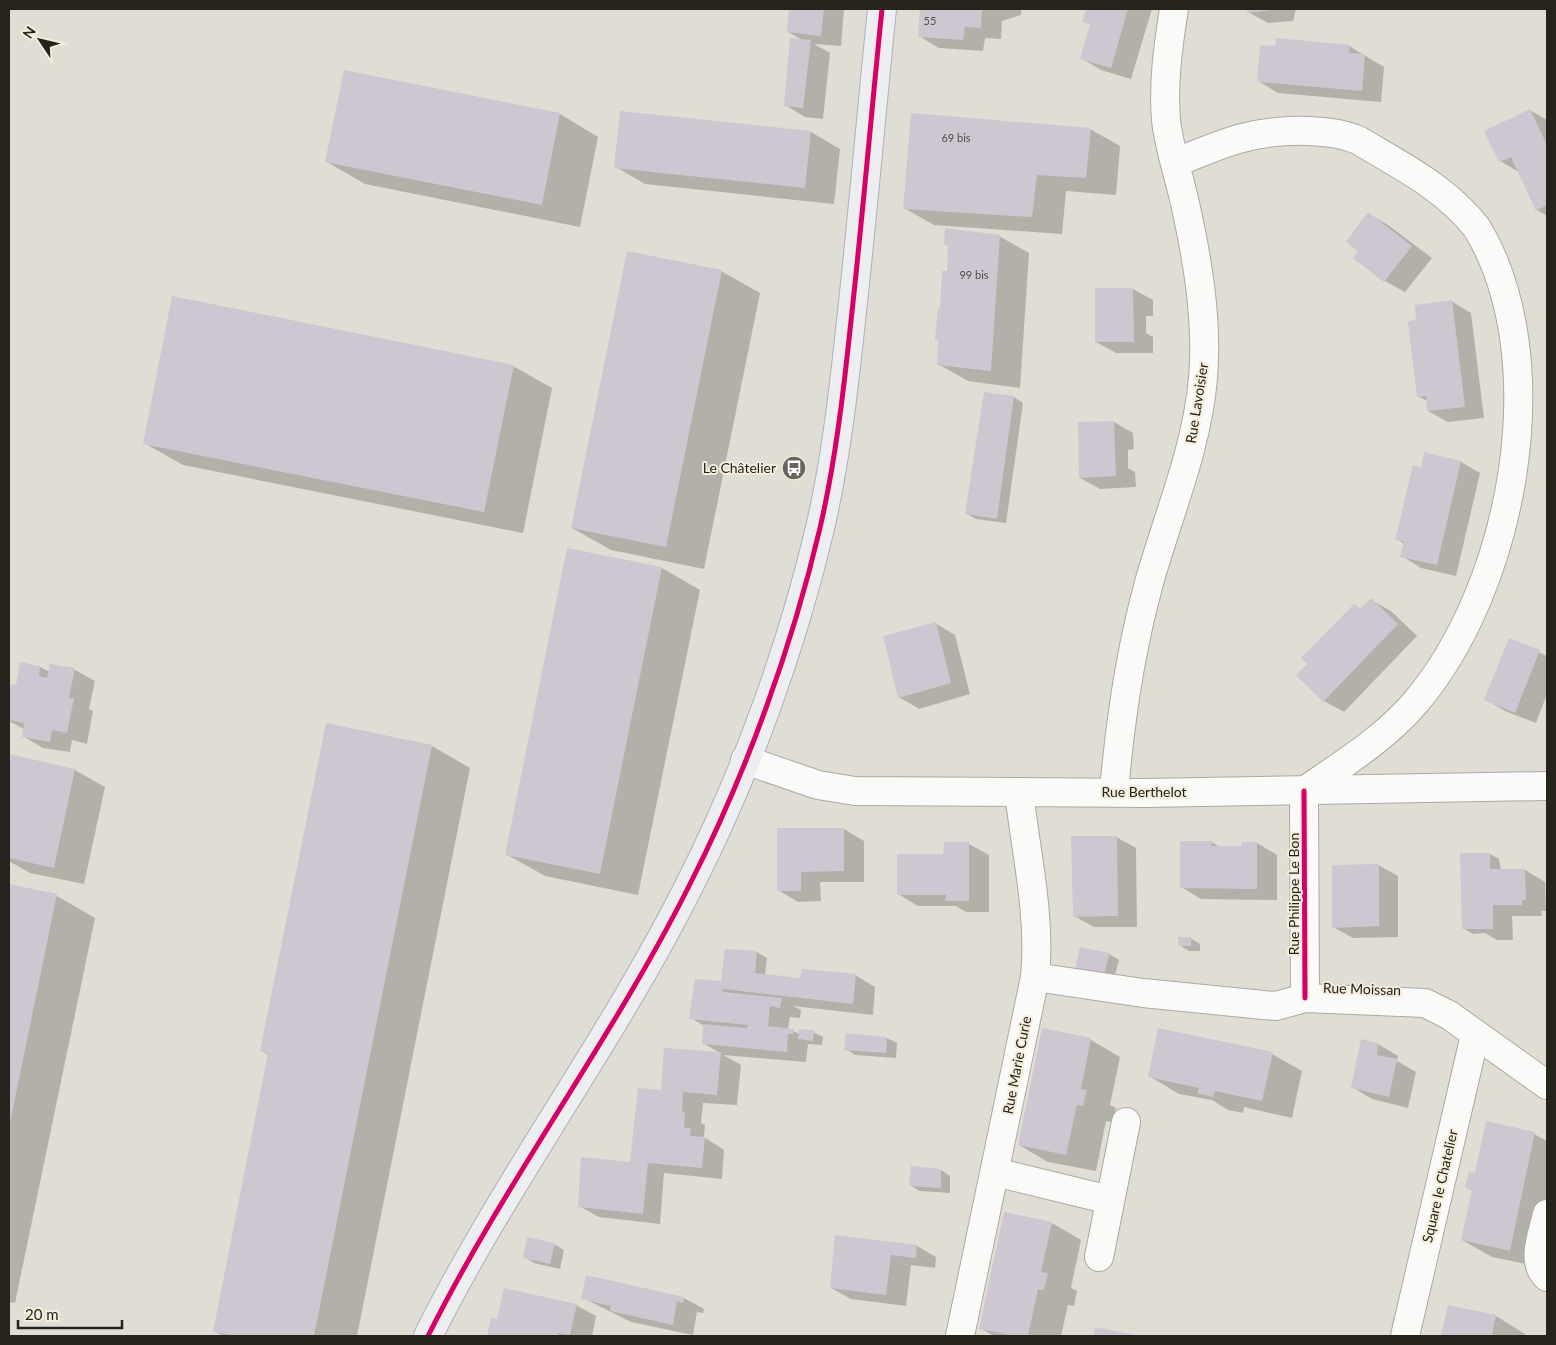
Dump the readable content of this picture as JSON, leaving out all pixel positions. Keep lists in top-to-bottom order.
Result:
{
  "streets": {
    "street": [
      "Rue Lavoisier",
      "Rue Berthelot",
      "Rue Philippe Le Bon",
      "Rue Moissan",
      "Rue Marie Curie",
      "Square le Chatelier"
    ]
  },
  "crossings": [
    ["Rue Lavoisier", "Rue Berthelot"],
    ["Rue Berthelot", "Rue Philippe Le Bon"],
    ["Rue Berthelot", "Rue Marie Curie"],
    ["Rue Philippe Le Bon", "Rue Moissan"],
    ["Rue Moissan", "Rue Marie Curie"],
    ["Rue Moissan", "Square le Chatelier"]
  ],
  "places": {
    "bus stop": ["Le Châtelier"]
  },
  "house_numbers": ["55", "69 bis", "99 bis"],
  "scale_bar": "20 m",
  "north": "top left"
}
